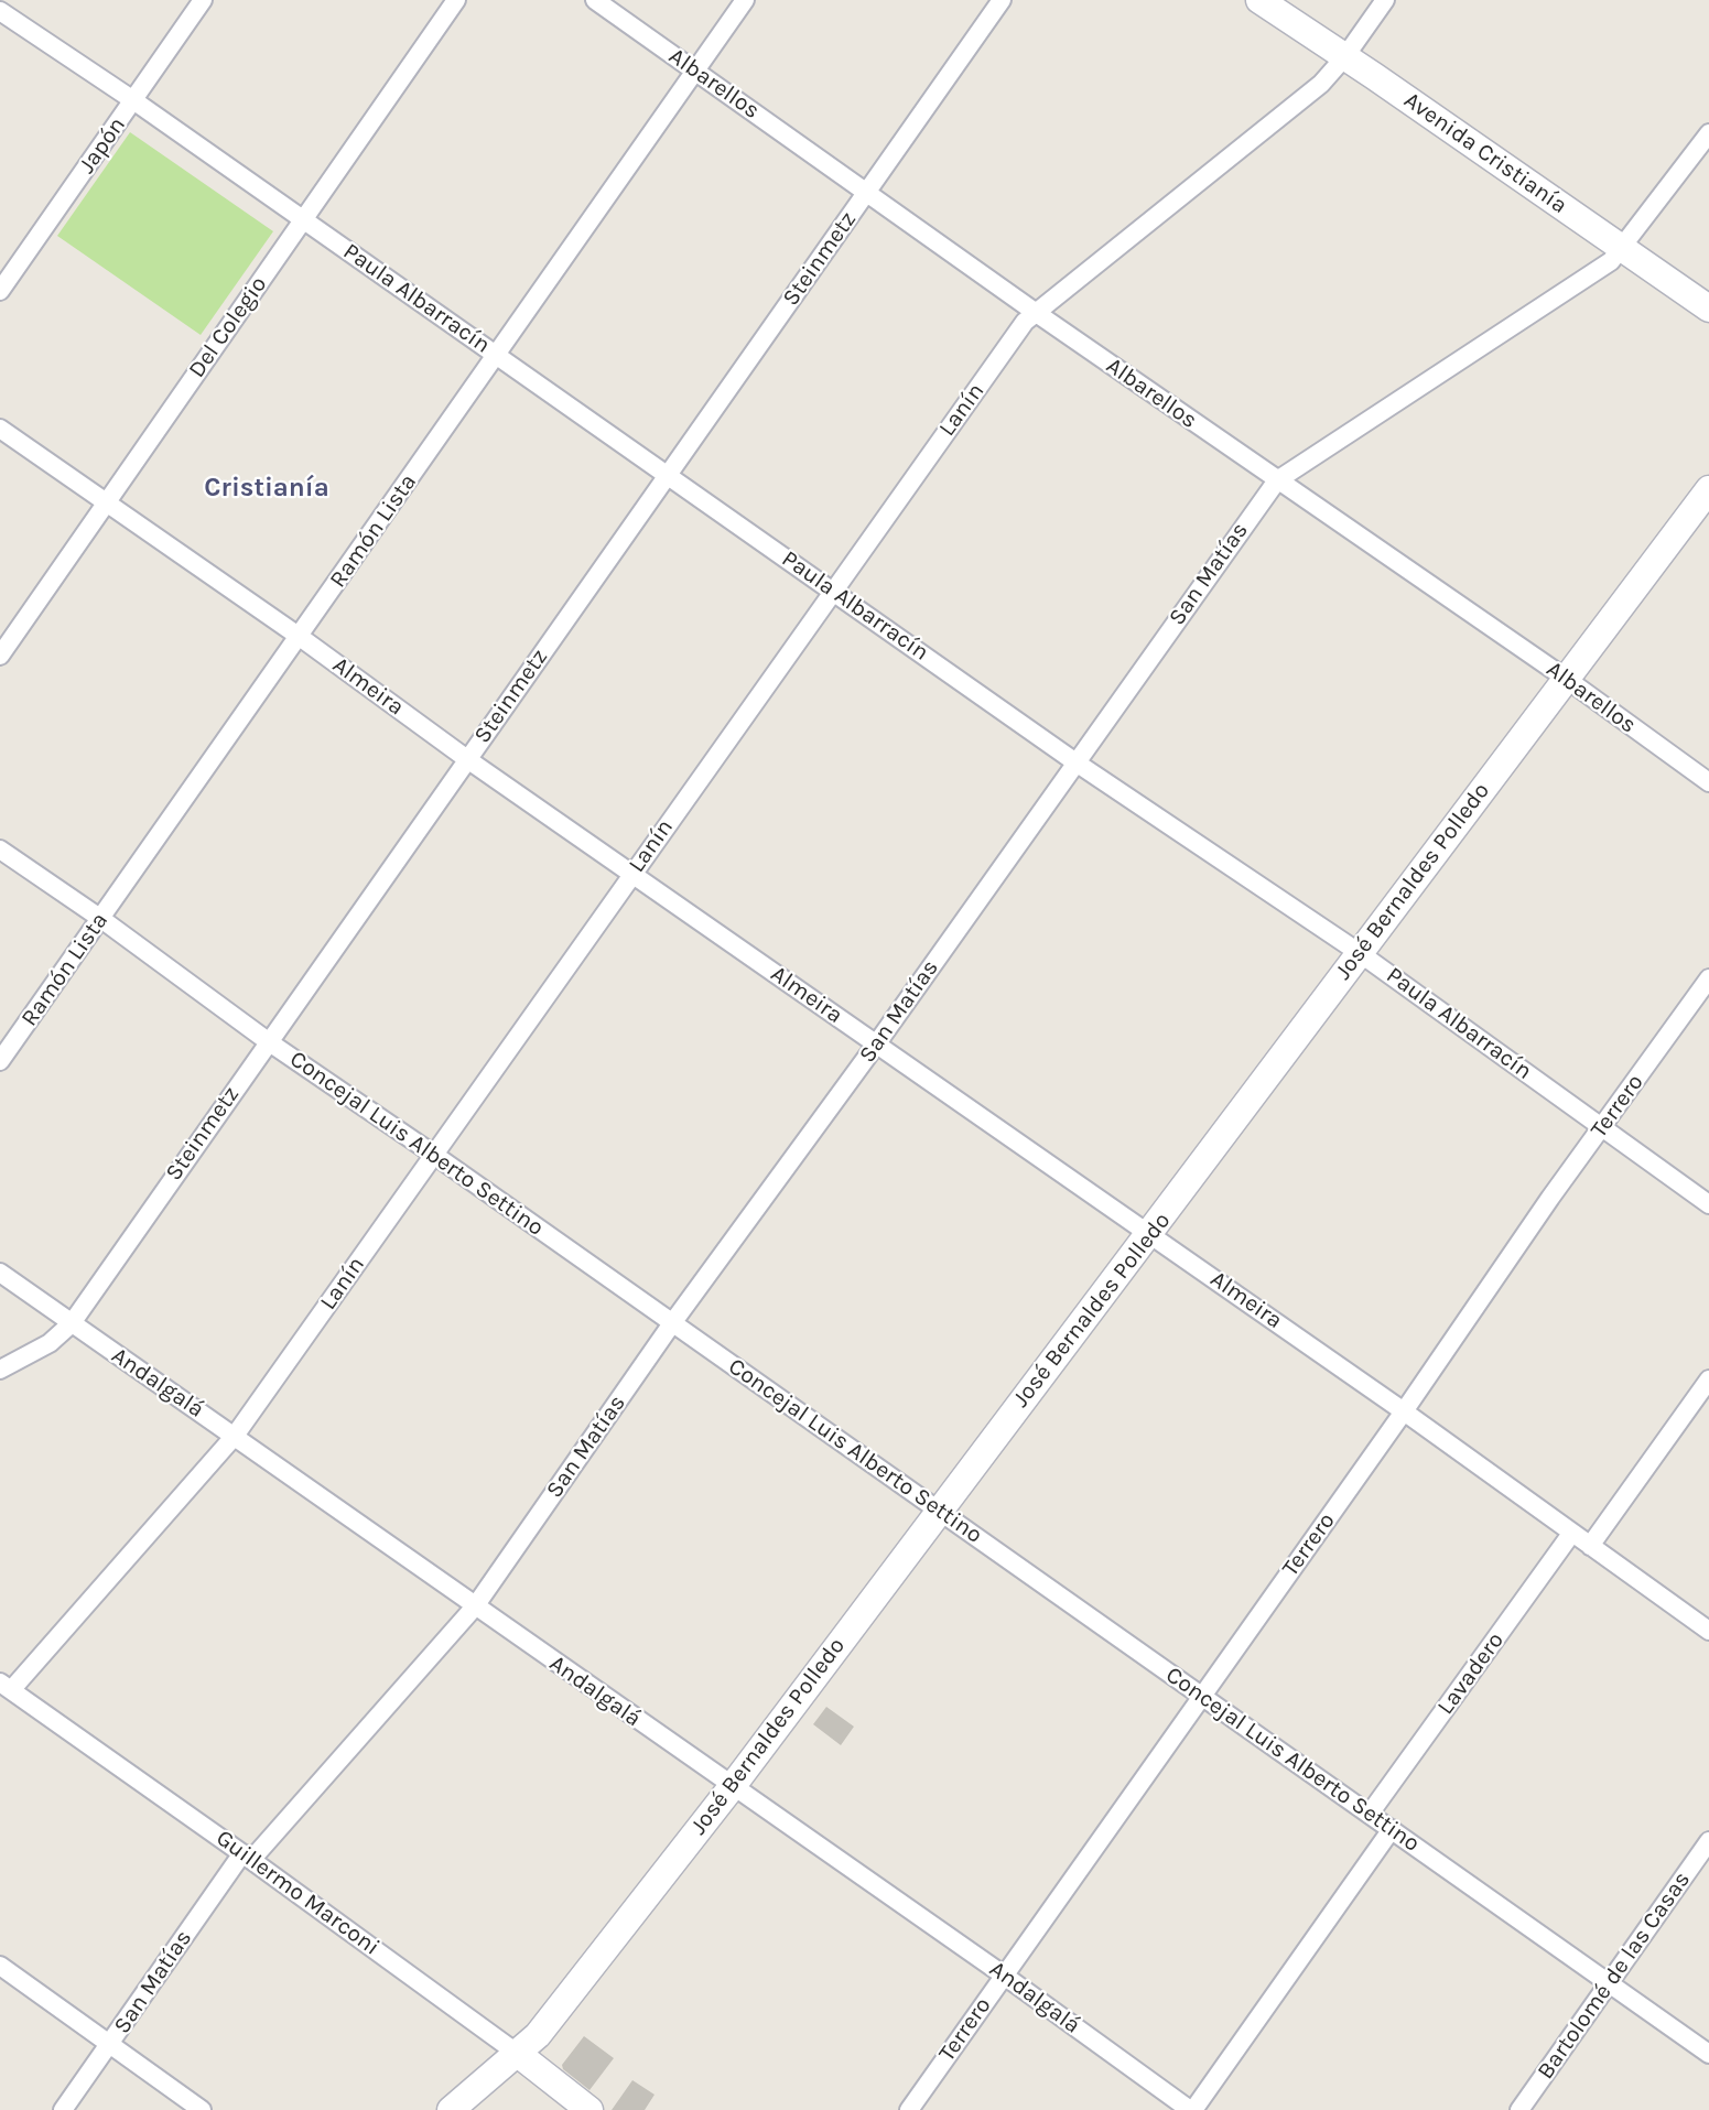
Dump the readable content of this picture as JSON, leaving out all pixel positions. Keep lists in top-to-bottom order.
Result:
{
  "streets": {
    "main road": ["Avenida Cristianía", "José Bernaldes Polledo", "Guillermo Marconi"],
    "street": [
      "Albarellos",
      "Japón",
      "Steinmetz",
      "Paula Albarracín",
      "Del Colegio",
      "Lanín",
      "Ramón Lista",
      "San Matías",
      "Almeira",
      "Terrero",
      "Concejal Luis Alberto Settino",
      "Andalgalá",
      "Lavadero",
      "Bartolomé de las Casas"
    ]
  },
  "crossings": [
    ["Albarellos", "Steinmetz"],
    ["Albarellos", "Lanín"],
    ["Albarellos", "Ramón Lista"],
    ["Albarellos", "San Matías"],
    ["Albarellos", "José Bernaldes Polledo"],
    ["Japón", "Paula Albarracín"],
    ["Avenida Cristianía", "Lanín"],
    ["Avenida Cristianía", "San Matías"],
    ["Steinmetz", "Paula Albarracín"],
    ["Steinmetz", "Almeira"],
    ["Steinmetz", "Concejal Luis Alberto Settino"],
    ["Steinmetz", "Andalgalá"],
    ["Paula Albarracín", "Del Colegio"],
    ["Paula Albarracín", "Lanín"],
    ["Paula Albarracín", "Ramón Lista"],
    ["Paula Albarracín", "San Matías"],
    ["Paula Albarracín", "José Bernaldes Polledo"],
    ["Paula Albarracín", "Terrero"],
    ["Del Colegio", "Almeira"],
    ["Lanín", "Almeira"],
    ["Lanín", "Concejal Luis Alberto Settino"],
    ["Lanín", "Andalgalá"],
    ["Lanín", "Guillermo Marconi"],
    ["Ramón Lista", "Almeira"],
    ["Ramón Lista", "Concejal Luis Alberto Settino"],
    ["San Matías", "Almeira"],
    ["San Matías", "Concejal Luis Alberto Settino"],
    ["San Matías", "Andalgalá"],
    ["San Matías", "Guillermo Marconi"],
    ["Almeira", "José Bernaldes Polledo"],
    ["Almeira", "Terrero"],
    ["Almeira", "Lavadero"],
    ["José Bernaldes Polledo", "Concejal Luis Alberto Settino"],
    ["José Bernaldes Polledo", "Andalgalá"],
    ["José Bernaldes Polledo", "Guillermo Marconi"],
    ["Terrero", "Concejal Luis Alberto Settino"],
    ["Terrero", "Andalgalá"],
    ["Concejal Luis Alberto Settino", "Lavadero"],
    ["Concejal Luis Alberto Settino", "Bartolomé de las Casas"]
  ],
  "districts": ["Cristianía"]
}
